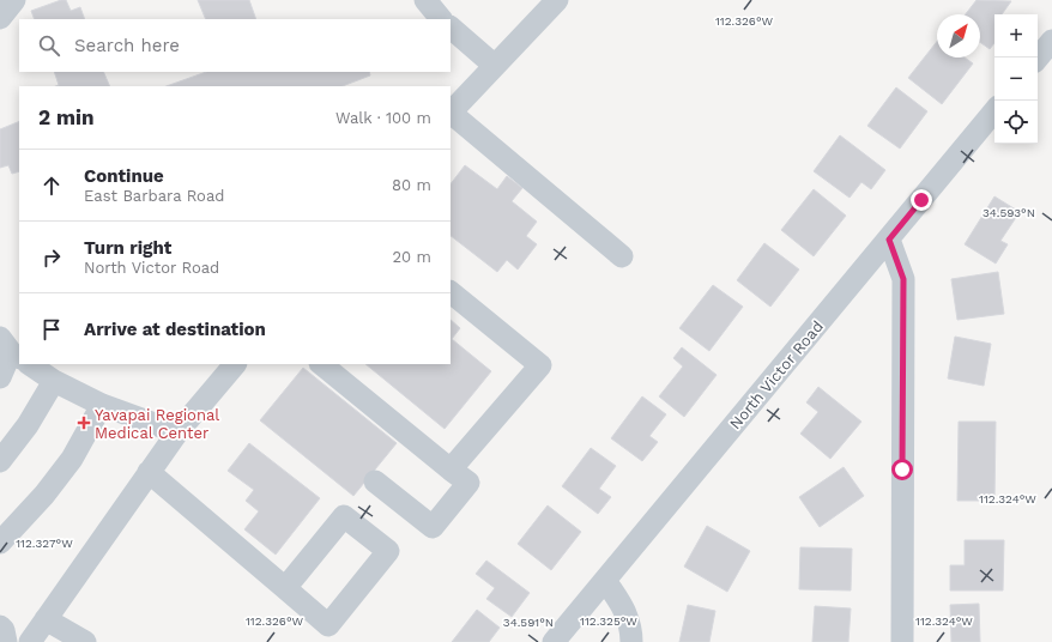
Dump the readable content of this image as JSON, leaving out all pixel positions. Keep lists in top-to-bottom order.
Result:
{
  "streets": {
    "street": ["North Victor Road"]
  },
  "places": {
    "health": ["Yavapai Regional Medical Center"]
  },
  "north": "top right",
  "page": {
    "map_buttons": ["+", "−"],
    "search": "Search here",
    "heading": ["2 min", "Walk · 100 m"],
    "list": [
      ["Continue", "East Barbara Road", "80 m"],
      ["Turn right", "North Victor Road", "20 m"],
      "Arrive at destination"
    ]
  },
  "coordinates": [
    "112.326°W",
    "34.593°N",
    "112.324°W",
    "112.327°W",
    "112.325°W",
    "34.591°N"
  ]
}
